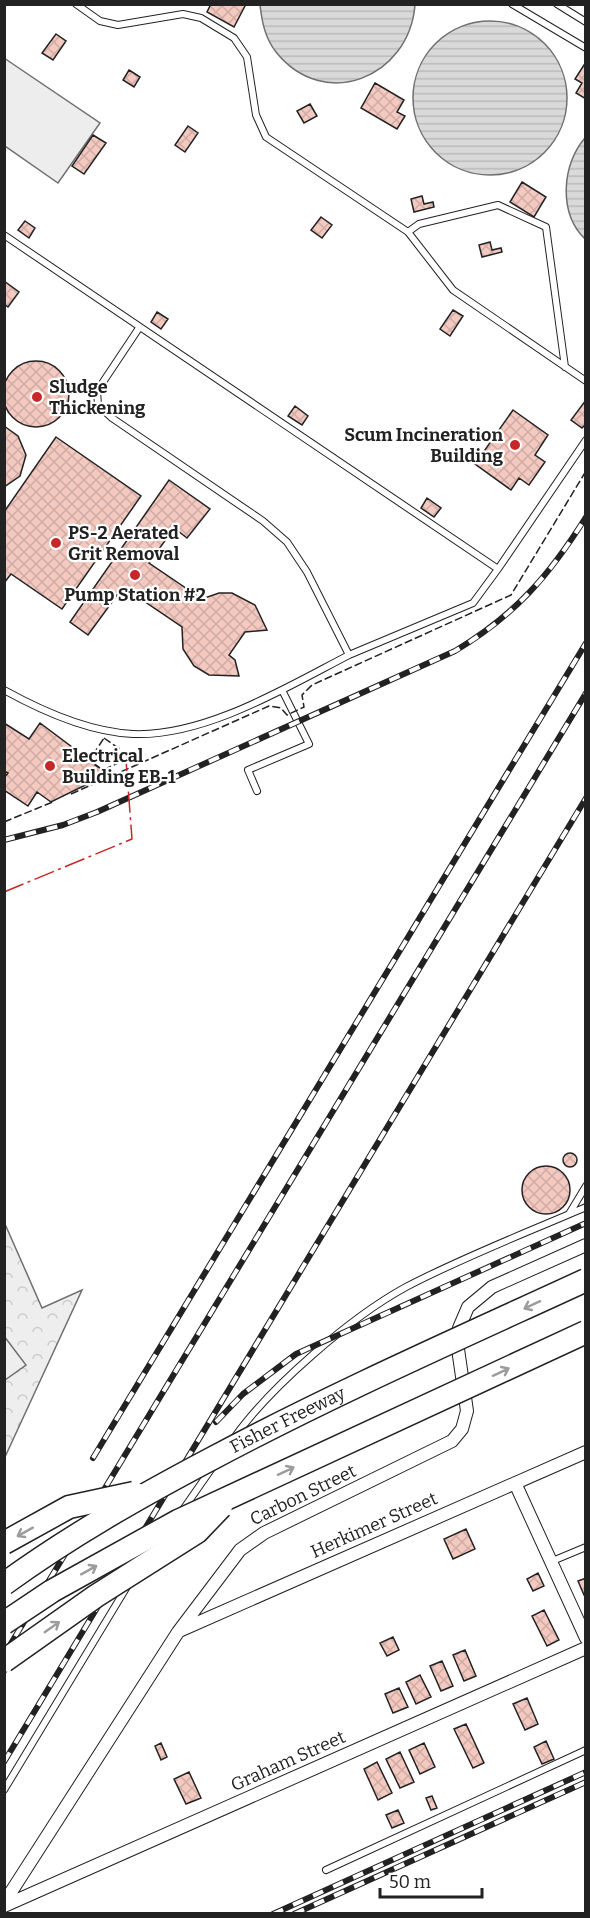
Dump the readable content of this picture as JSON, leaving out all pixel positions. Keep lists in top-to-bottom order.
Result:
{
  "streets": {
    "highway": ["Fisher Freeway"],
    "street": ["Carbon Street", "Herkimer Street", "Graham Street"]
  },
  "crossings": [
    ["Carbon Street", "Herkimer Street"],
    ["Carbon Street", "Graham Street"]
  ],
  "places": [
    "Sludge Thickening",
    "Scum Incineration Building",
    "PS-2 Aerated Grit Removal",
    "Pump Station #2",
    "Electrical Building EB-1"
  ],
  "scale_bar": "50 m"
}
